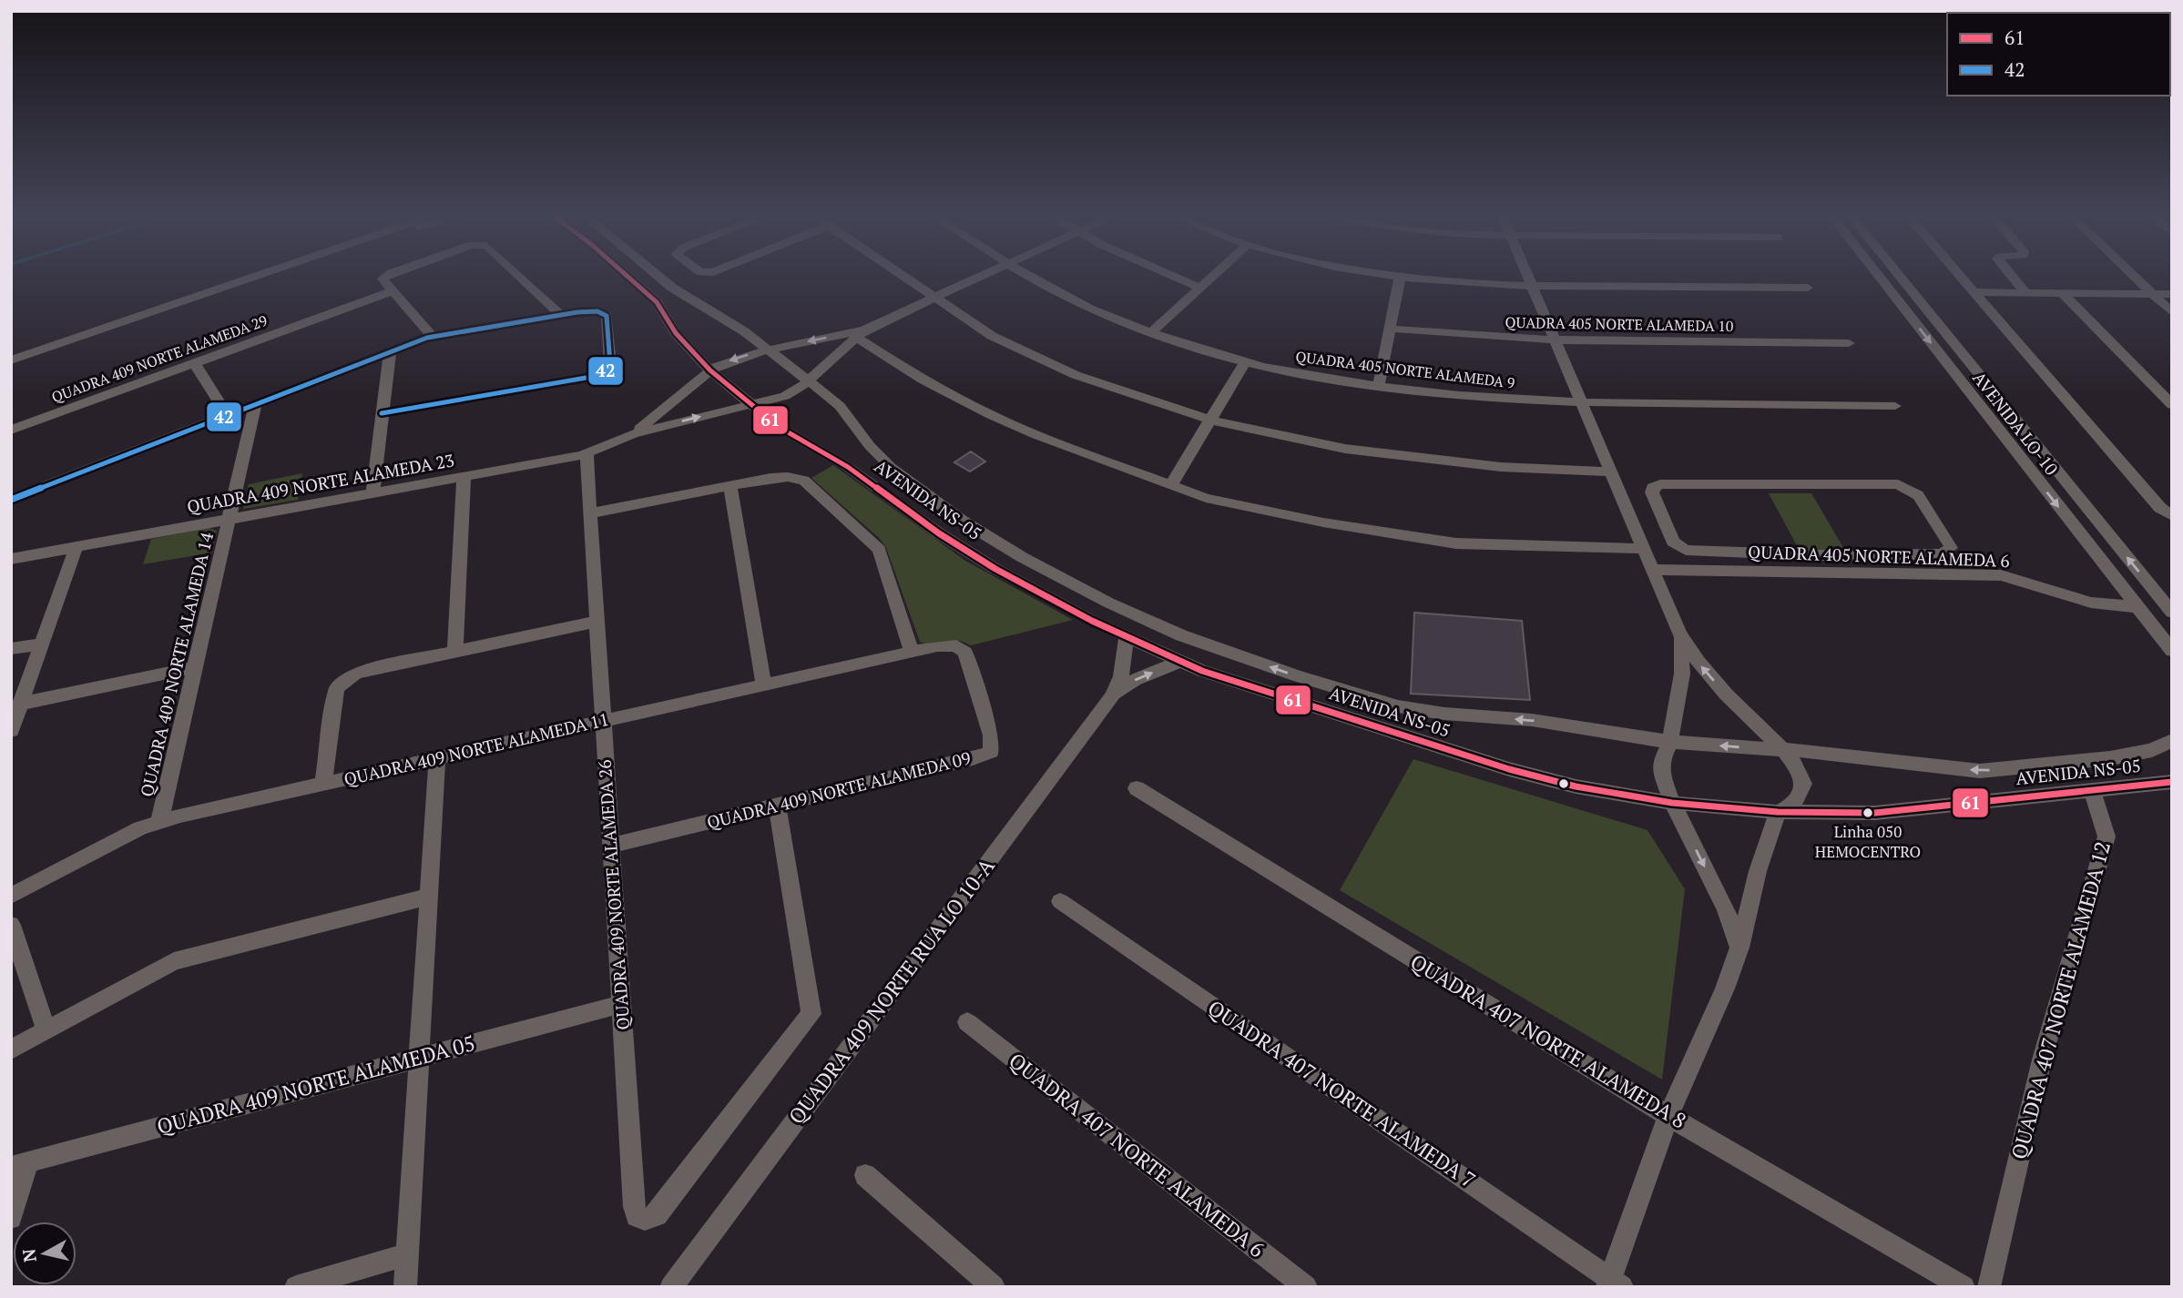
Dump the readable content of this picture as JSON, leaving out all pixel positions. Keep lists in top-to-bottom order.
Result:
{
  "streets": {
    "street": [
      "QUADRA 405 NORTE ALAMEDA 10",
      "QUADRA 409 NORTE ALAMEDA 29",
      "QUADRA 405 NORTE ALAMEDA 9",
      "AVENIDA LO-10",
      "QUADRA 409 NORTE ALAMEDA 23",
      "AVENIDA NS-05",
      "QUADRA 405 NORTE ALAMEDA 6",
      "QUADRA 409 NORTE ALAMEDA 14",
      "QUADRA 409 NORTE ALAMEDA 11",
      "QUADRA 409 NORTE ALAMEDA 09",
      "QUADRA 409 NORTE ALAMEDA 26",
      "QUADRA 409 NORTE RUA LO 10-A",
      "QUADRA 407 NORTE ALAMEDA 12",
      "QUADRA 407 NORTE ALAMEDA 8",
      "QUADRA 409 NORTE ALAMEDA 05",
      "QUADRA 407 NORTE ALAMEDA 7",
      "QUADRA 407 NORTE ALAMEDA 6"
    ]
  },
  "crossings": [
    ["AVENIDA LO-10", "QUADRA 405 NORTE ALAMEDA 6"],
    ["QUADRA 409 NORTE ALAMEDA 23", "AVENIDA NS-05"],
    ["QUADRA 409 NORTE ALAMEDA 23", "QUADRA 409 NORTE ALAMEDA 14"],
    ["QUADRA 409 NORTE ALAMEDA 23", "QUADRA 409 NORTE ALAMEDA 26"],
    ["AVENIDA NS-05", "QUADRA 409 NORTE RUA LO 10-A"],
    ["AVENIDA NS-05", "QUADRA 407 NORTE ALAMEDA 12"],
    ["QUADRA 409 NORTE ALAMEDA 14", "QUADRA 409 NORTE ALAMEDA 11"],
    ["QUADRA 409 NORTE ALAMEDA 11", "QUADRA 409 NORTE ALAMEDA 09"],
    ["QUADRA 409 NORTE ALAMEDA 11", "QUADRA 409 NORTE ALAMEDA 26"],
    ["QUADRA 409 NORTE ALAMEDA 09", "QUADRA 409 NORTE ALAMEDA 26"],
    ["QUADRA 409 NORTE ALAMEDA 26", "QUADRA 409 NORTE ALAMEDA 05"]
  ],
  "places": ["Linha 050 HEMOCENTRO"],
  "lines": ["transit line 61", "transit line 42"],
  "legend": ["61", "42"],
  "north": "left"
}
